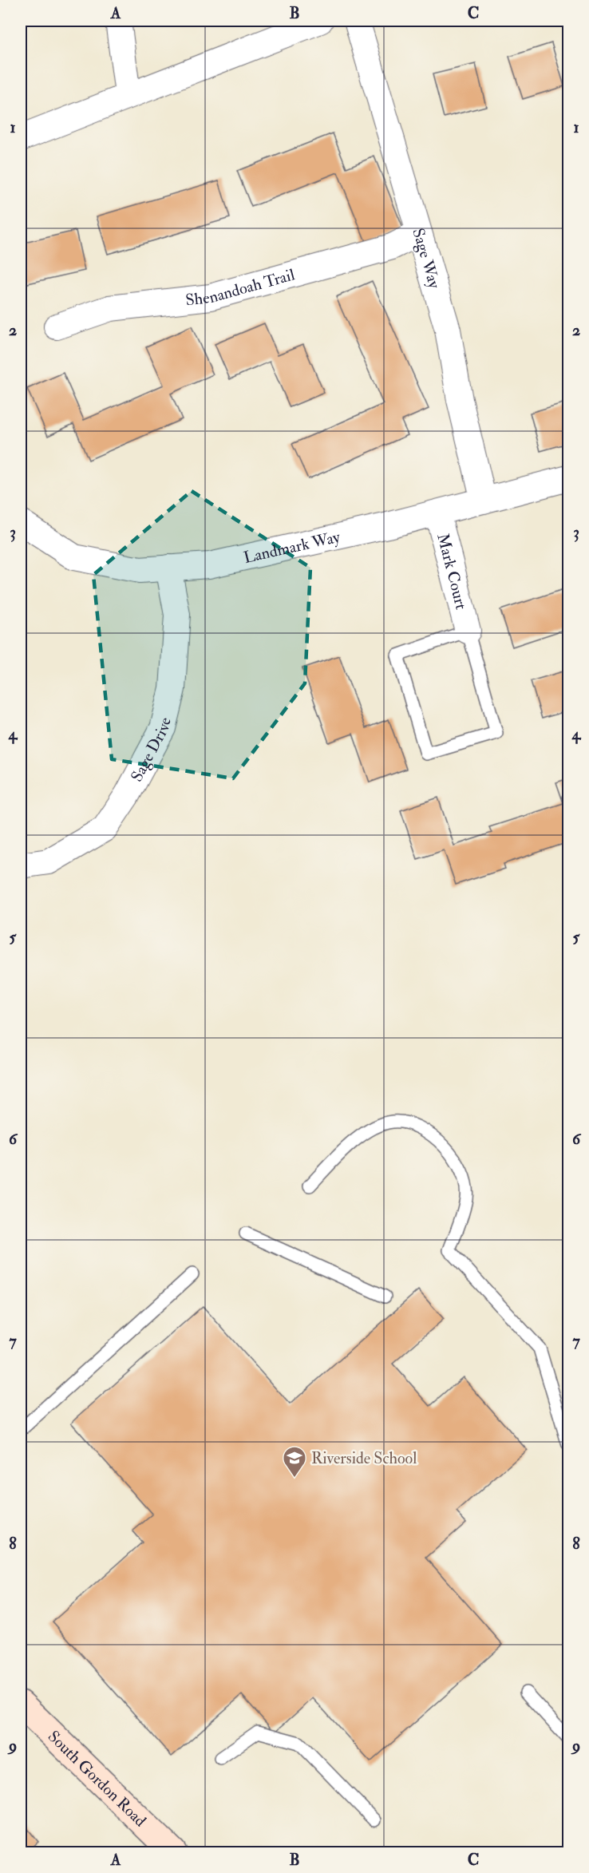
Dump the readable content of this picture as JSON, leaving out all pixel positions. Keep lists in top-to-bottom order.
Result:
{
  "streets": {
    "street": [
      "Sage Way",
      "Shenandoah Trail",
      "Landmark Way",
      "Mark Court",
      "Sage Drive",
      "South Gordon Road"
    ]
  },
  "crossings": [
    ["Sage Way", "Shenandoah Trail"],
    ["Sage Way", "Landmark Way"],
    ["Landmark Way", "Mark Court"],
    ["Landmark Way", "Sage Drive"]
  ],
  "places": {
    "school or university": ["Riverside School"]
  },
  "grid": {
    "columns": ["A", "B", "C"],
    "rows": [
      "1",
      "2",
      "3",
      "4",
      "5",
      "6",
      "7",
      "8",
      "9"
    ]
  }
}
